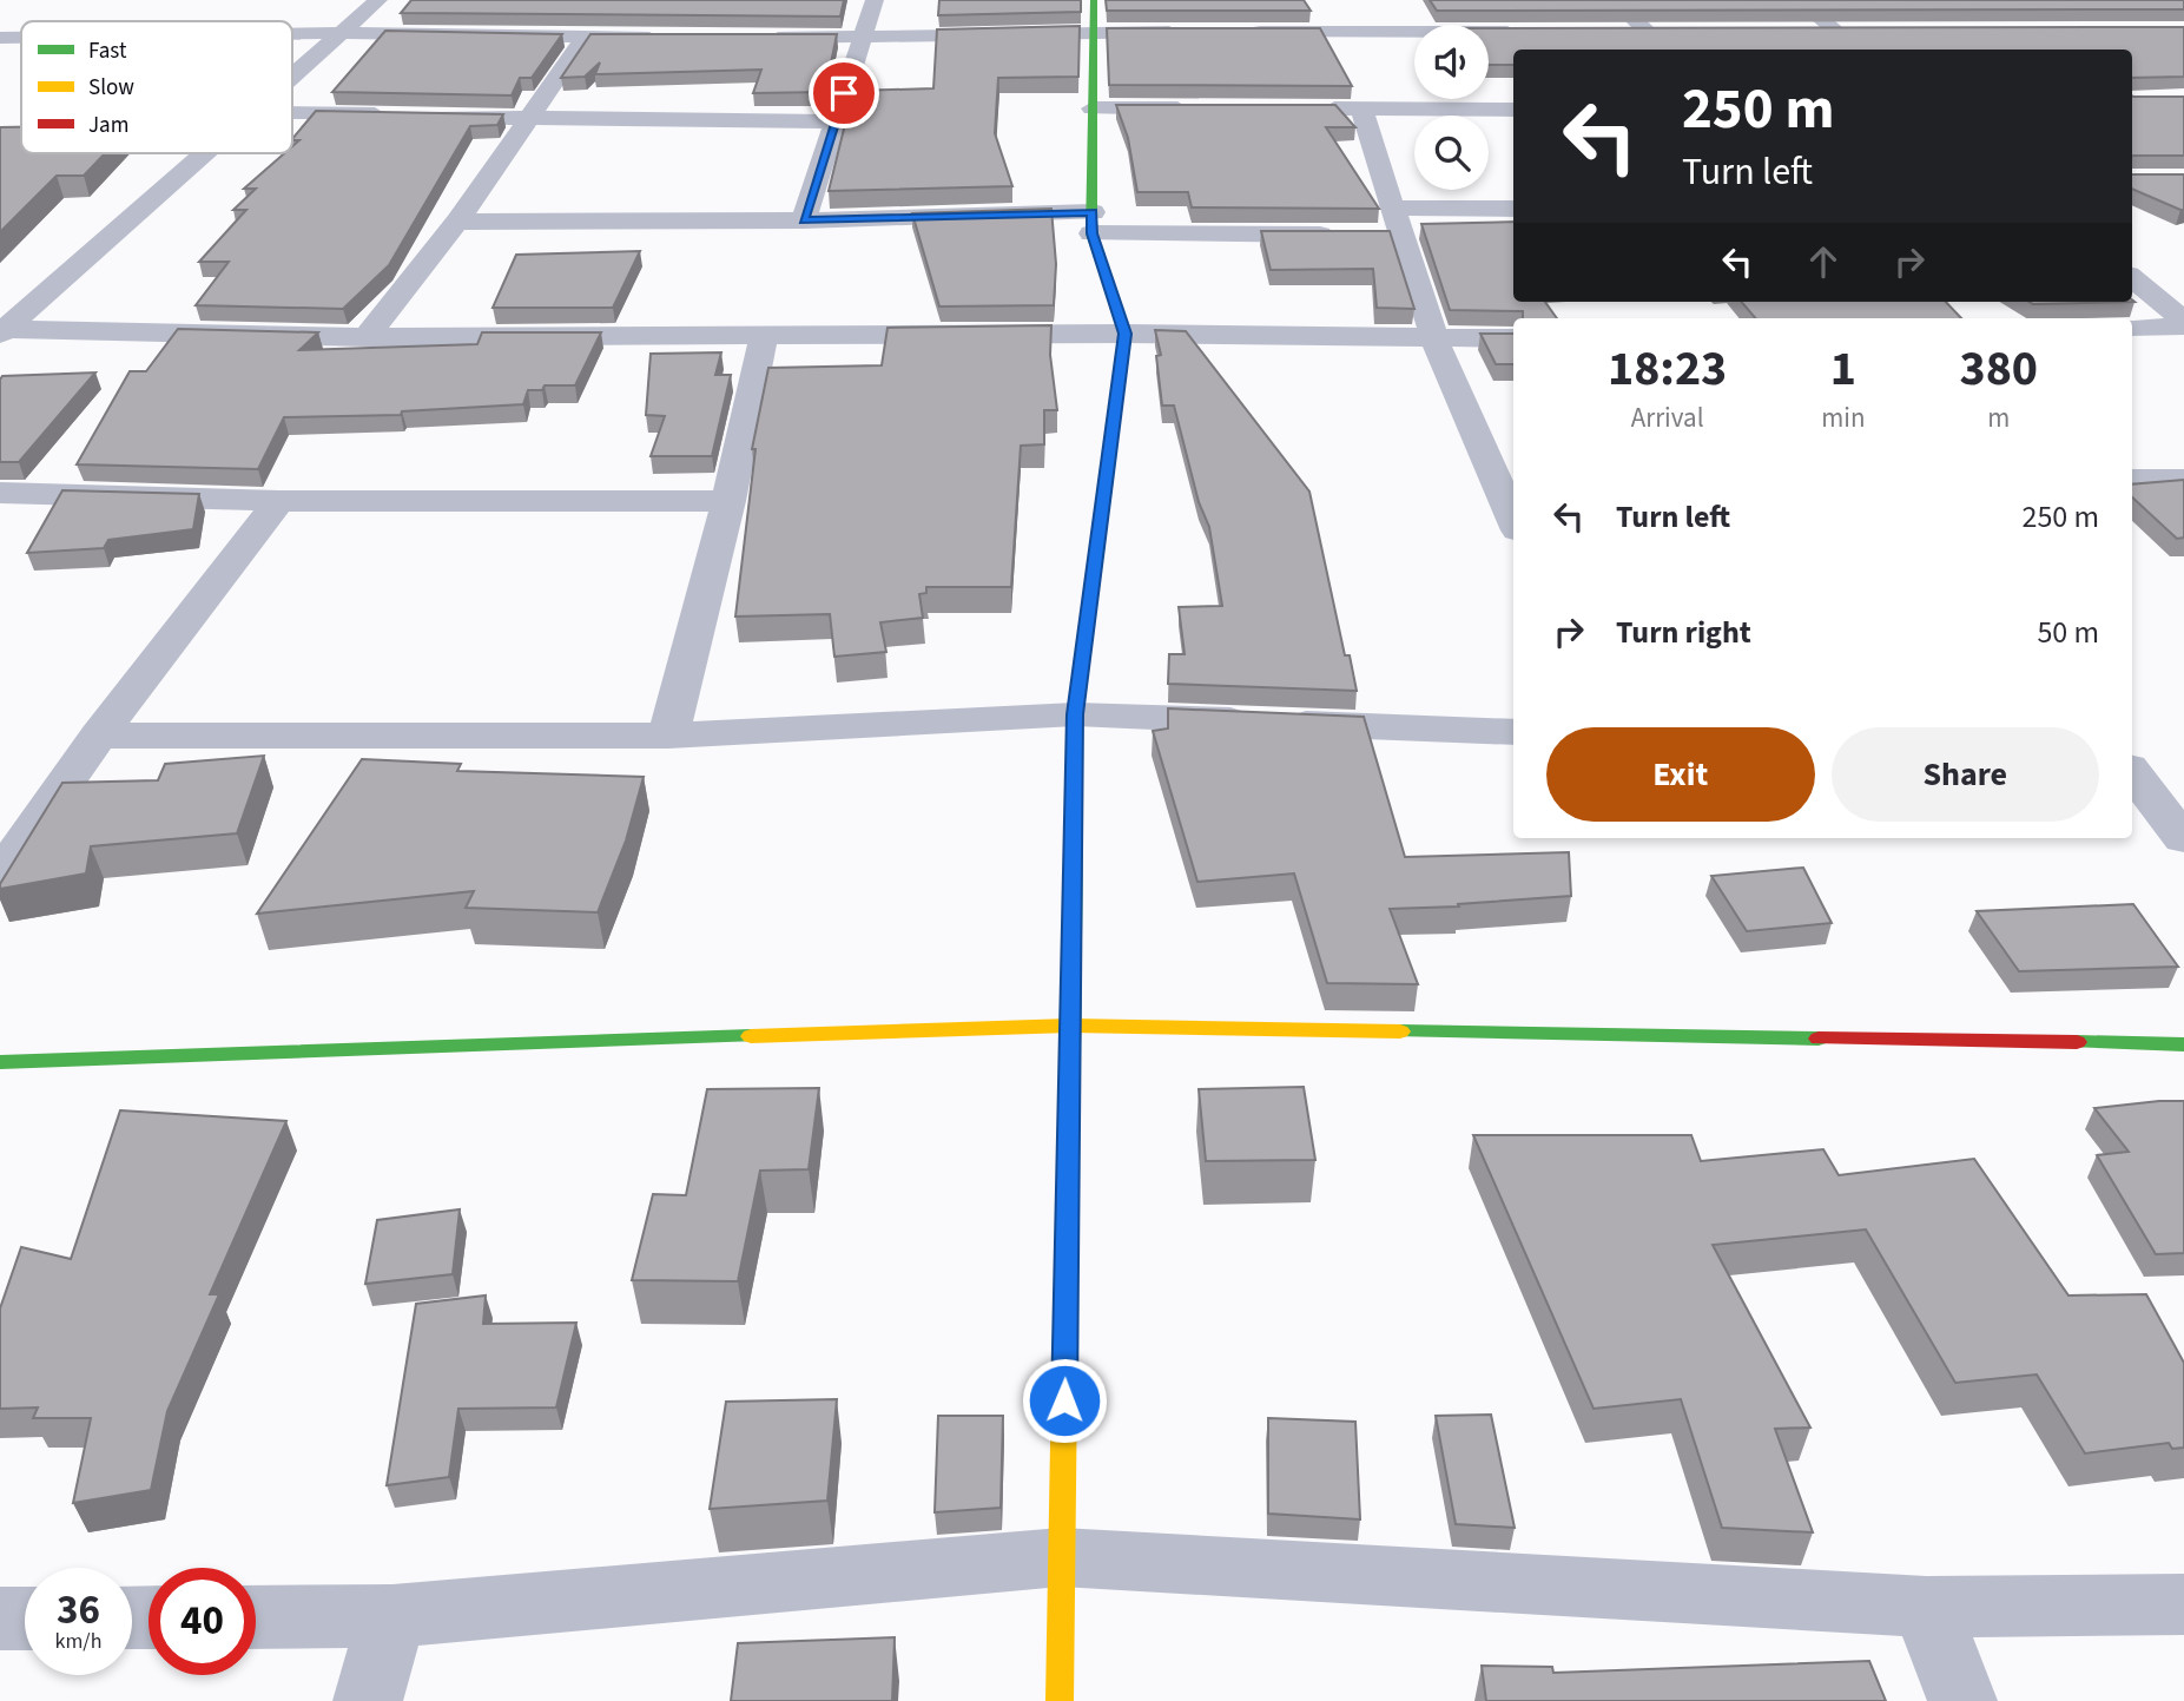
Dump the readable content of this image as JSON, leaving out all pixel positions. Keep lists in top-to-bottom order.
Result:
{
  "legend": ["Fast", "Slow", "Jam"],
  "page": {
    "turn": ["250 m", "Turn left"],
    "eta": [
      "18:23",
      "Arrival",
      "1",
      "min",
      "380",
      "m"
    ],
    "list": [
      {
        "name": "Turn left",
        "value": "250 m"
      },
      {
        "name": "Turn right",
        "value": "50 m"
      }
    ],
    "buttons": ["Exit", "Share"],
    "speed": "36 km/h",
    "limit": "40"
  }
}
